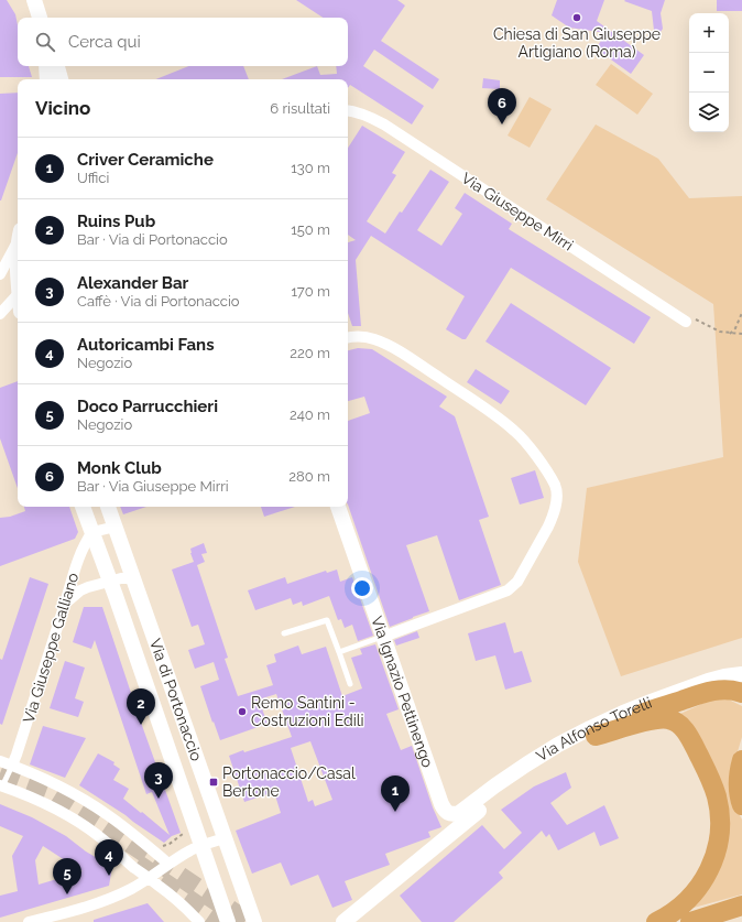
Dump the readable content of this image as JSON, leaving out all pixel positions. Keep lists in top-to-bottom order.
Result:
{
  "streets": {
    "main road": ["Via Ignazio Pettinengo", "Via di Portonaccio", "Via Alfonso Torelli"],
    "street": ["Via Giuseppe Mirri", "Via Giuseppe Galliano"]
  },
  "crossings": [
    ["Via Giuseppe Galliano", "Via di Portonaccio"],
    ["Via Ignazio Pettinengo", "Via Alfonso Torelli"]
  ],
  "places": {
    "other": ["Chiesa di San Giuseppe Artigiano (Roma)", "Remo Santini - Costruzioni Edili"],
    "transit": ["Portonaccio/Casal Bertone"]
  },
  "page": {
    "map_buttons": ["+", "−"],
    "search": "Cerca qui",
    "heading": ["Vicino", "6 risultati"],
    "pins": [
      "6",
      "2",
      "3",
      "1",
      "4",
      "5"
    ],
    "list": [
      {
        "mark": "1",
        "name": "Criver Ceramiche",
        "note": "Uffici",
        "value": "130 m"
      },
      {
        "mark": "2",
        "name": "Ruins Pub",
        "note": "Bar · Via di Portonaccio",
        "value": "150 m"
      },
      {
        "mark": "3",
        "name": "Alexander Bar",
        "note": "Caffè · Via di Portonaccio",
        "value": "170 m"
      },
      {
        "mark": "4",
        "name": "Autoricambi Fans",
        "note": "Negozio",
        "value": "220 m"
      },
      {
        "mark": "5",
        "name": "Doco Parrucchieri",
        "note": "Negozio",
        "value": "240 m"
      },
      {
        "mark": "6",
        "name": "Monk Club",
        "note": "Bar · Via Giuseppe Mirri",
        "value": "280 m"
      }
    ]
  }
}
